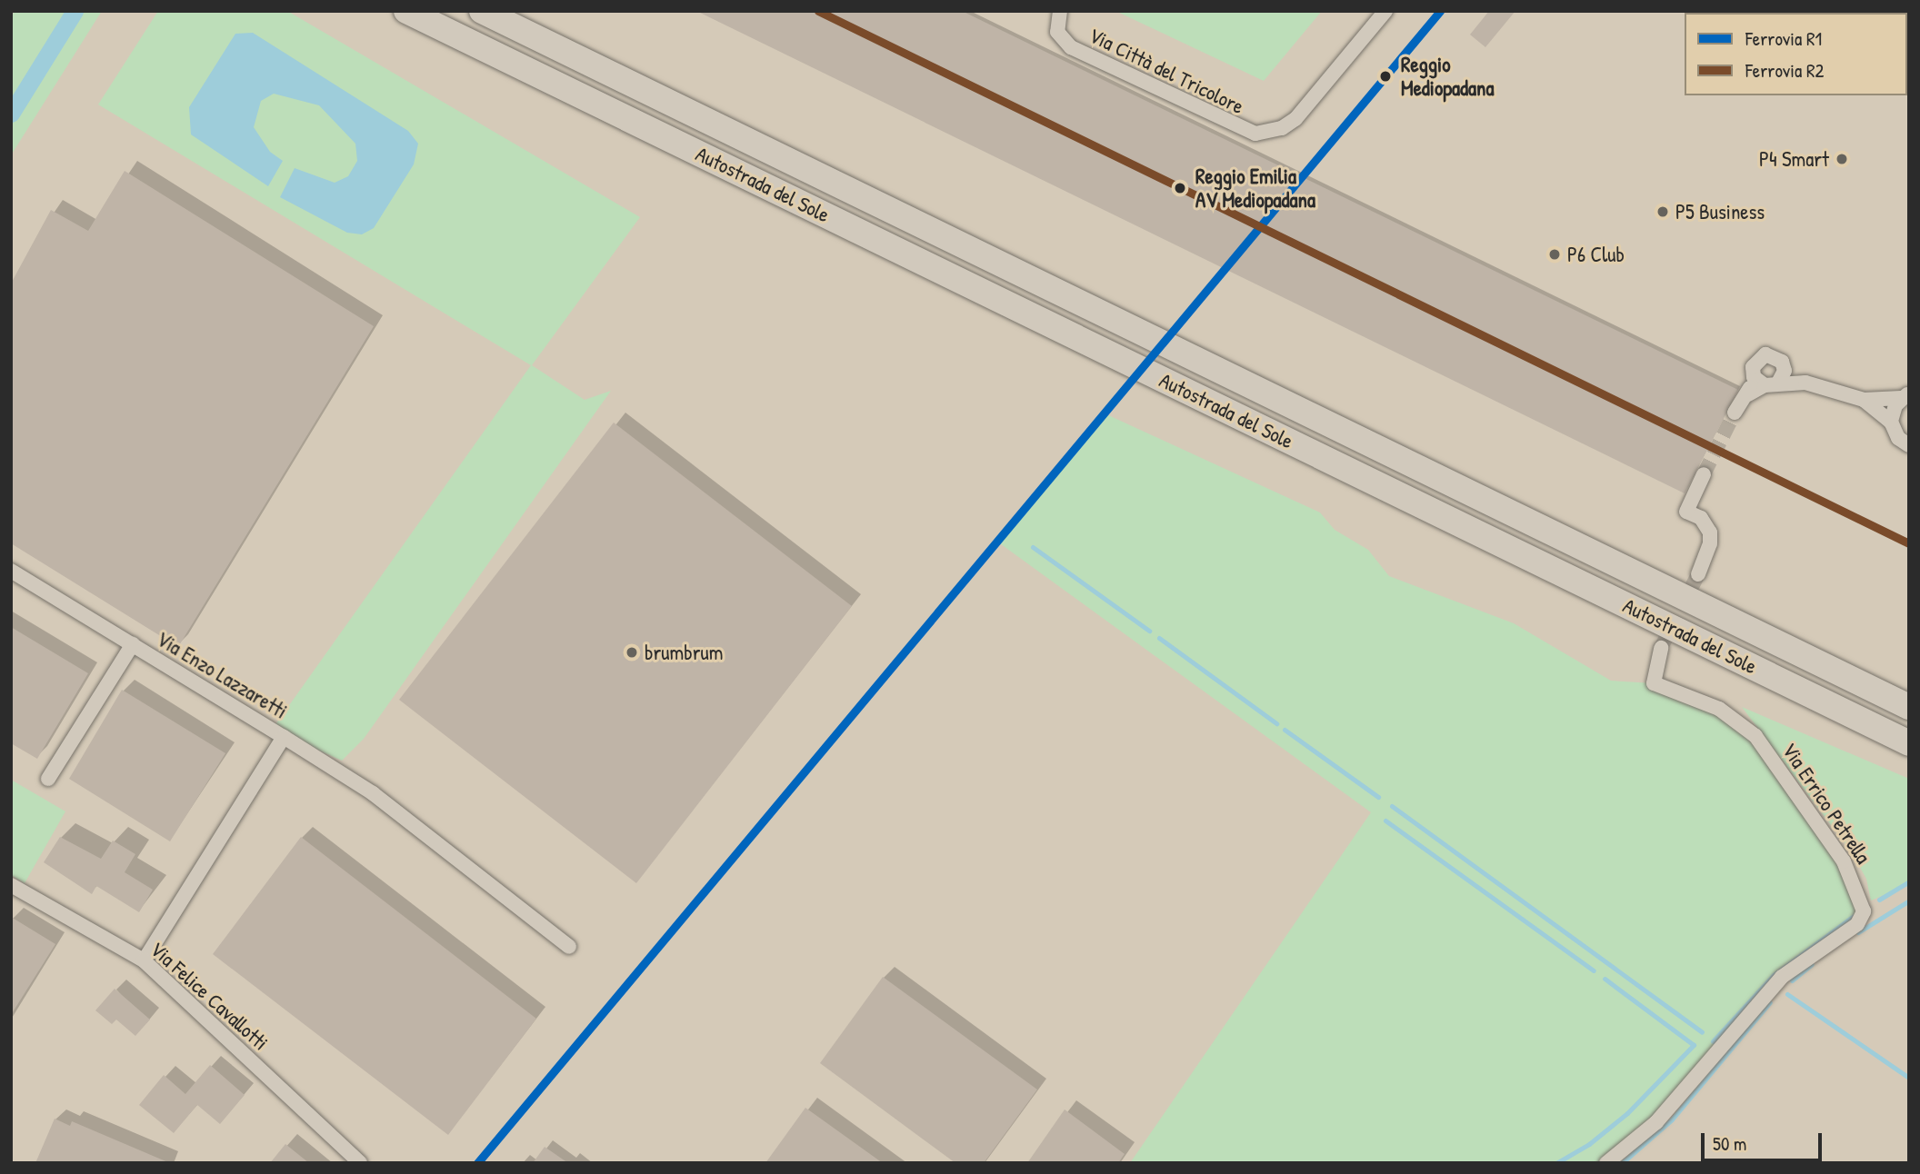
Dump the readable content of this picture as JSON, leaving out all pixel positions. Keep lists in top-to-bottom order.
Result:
{
  "streets": {
    "highway": ["Autostrada del Sole"],
    "street": [
      "Via Città del Tricolore",
      "Via Enzo Lazzaretti",
      "Via Errico Petrella",
      "Via Felice Cavallotti"
    ]
  },
  "crossings": [
    ["Via Enzo Lazzaretti", "Via Felice Cavallotti"]
  ],
  "places": [
    "Reggio Mediopadana",
    "P4 Smart",
    "Reggio Emilia AV Mediopadana",
    "P5 Business",
    "P6 Club",
    "brumbrum"
  ],
  "lines": ["rail line R1", "rail line R2"],
  "legend": ["Ferrovia R1", "Ferrovia R2"],
  "scale_bar": "50 m"
}
